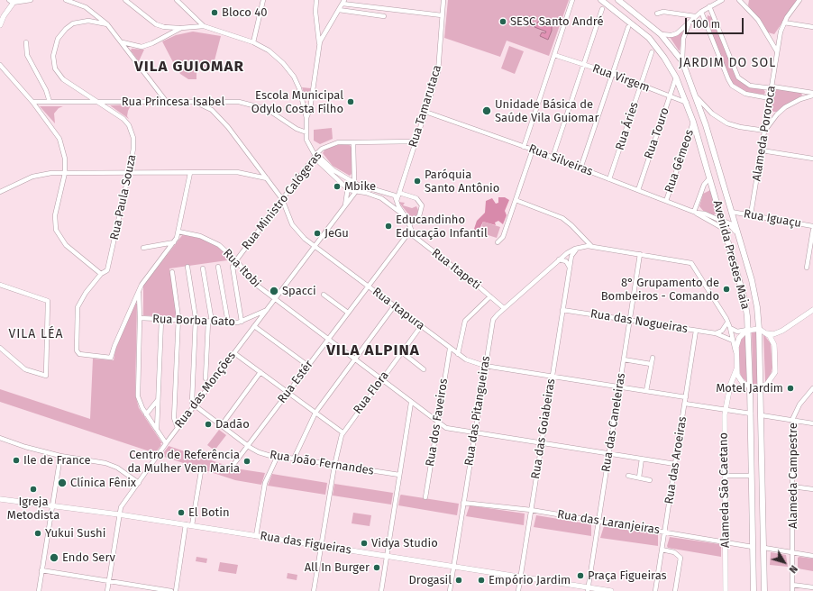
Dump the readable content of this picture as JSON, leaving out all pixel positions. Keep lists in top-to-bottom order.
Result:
{
  "streets": {
    "highway": ["Avenida Prestes Maia"],
    "main road": ["Alameda São Caetano", "Rua das Figueiras"],
    "street": [
      "Rua Virgem",
      "Rua Princesa Isabel",
      "Rua Tamarutaca",
      "Rua Áries",
      "Rua Touro",
      "Alameda Pororoca",
      "Rua Silveiras",
      "Rua Gêmeos",
      "Rua Paula Souza",
      "Rua Ministro Calógeras",
      "Rua Iguaçu",
      "Rua Itobi",
      "Rua Itapeti",
      "Rua Itapura",
      "Rua Borba Gato",
      "Rua das Nogueiras",
      "Rua Estér",
      "Rua das Monções",
      "Rua Flora",
      "Rua das Pitangueiras",
      "Rua dos Faveiros",
      "Rua das Caneleiras",
      "Rua das Goiabeiras",
      "Rua das Aroeiras",
      "Rua João Fernandes",
      "Alameda Campestre",
      "Rua das Laranjeiras"
    ]
  },
  "crossings": [
    ["Rua Virgem", "Rua Áries"],
    ["Rua Virgem", "Rua Touro"],
    ["Rua Virgem", "Avenida Prestes Maia"],
    ["Rua Princesa Isabel", "Rua Paula Souza"],
    ["Rua Tamarutaca", "Rua Silveiras"],
    ["Rua Tamarutaca", "Rua Ministro Calógeras"],
    ["Rua Áries", "Rua Silveiras"],
    ["Rua Touro", "Rua Silveiras"],
    ["Rua Touro", "Avenida Prestes Maia"],
    ["Alameda Pororoca", "Rua Iguaçu"],
    ["Rua Silveiras", "Rua Gêmeos"],
    ["Rua Silveiras", "Avenida Prestes Maia"],
    ["Rua Gêmeos", "Avenida Prestes Maia"],
    ["Rua Ministro Calógeras", "Rua Itobi"],
    ["Rua Ministro Calógeras", "Rua Itapura"],
    ["Rua Iguaçu", "Avenida Prestes Maia"],
    ["Avenida Prestes Maia", "Rua das Laranjeiras"],
    ["Rua Itobi", "Rua Estér"],
    ["Rua Itobi", "Rua das Monções"],
    ["Rua Itobi", "Rua Flora"],
    ["Rua Itobi", "Rua das Pitangueiras"],
    ["Rua Itobi", "Rua dos Faveiros"],
    ["Rua Itobi", "Rua das Caneleiras"],
    ["Rua Itobi", "Rua das Goiabeiras"],
    ["Rua Itobi", "Rua das Aroeiras"],
    ["Rua Itapeti", "Rua Estér"],
    ["Rua Itapeti", "Rua das Pitangueiras"],
    ["Rua Itapura", "Rua Estér"],
    ["Rua Itapura", "Rua das Monções"],
    ["Rua Itapura", "Rua Flora"],
    ["Rua Itapura", "Rua das Pitangueiras"],
    ["Rua Itapura", "Rua dos Faveiros"],
    ["Rua Itapura", "Rua das Caneleiras"],
    ["Rua Itapura", "Rua das Goiabeiras"],
    ["Rua Itapura", "Rua das Aroeiras"],
    ["Rua Borba Gato", "Rua das Monções"],
    ["Rua das Nogueiras", "Rua das Pitangueiras"],
    ["Rua das Nogueiras", "Rua das Caneleiras"],
    ["Rua das Nogueiras", "Rua das Goiabeiras"],
    ["Rua das Nogueiras", "Rua das Aroeiras"],
    ["Rua Estér", "Rua João Fernandes"],
    ["Rua das Monções", "Rua João Fernandes"],
    ["Rua das Monções", "Rua das Figueiras"],
    ["Rua Flora", "Rua João Fernandes"],
    ["Rua Flora", "Rua das Figueiras"],
    ["Rua das Pitangueiras", "Rua das Caneleiras"],
    ["Rua das Pitangueiras", "Rua das Laranjeiras"],
    ["Rua das Pitangueiras", "Rua das Figueiras"],
    ["Rua das Caneleiras", "Rua das Laranjeiras"],
    ["Rua das Caneleiras", "Rua das Figueiras"],
    ["Rua das Goiabeiras", "Rua das Laranjeiras"],
    ["Rua das Goiabeiras", "Rua das Figueiras"],
    ["Rua das Aroeiras", "Rua das Laranjeiras"],
    ["Alameda São Caetano", "Rua das Laranjeiras"]
  ],
  "districts": [
    "JARDIM DO SOL",
    "VILA GUIOMAR",
    "VILA LÉA",
    "VILA ALPINA"
  ],
  "places": [
    "Bloco 40",
    "SESC Santo André",
    "Escola Municipal Odylo Costa Filho",
    "Unidade Básica de Saúde Vila Guiomar",
    "Paróquia Santo Antônio",
    "Mbike",
    "Educandinho Educação Infantil",
    "JeGu",
    "8° Grupamento de Bombeiros - Comando",
    "Spacci",
    "Motel Jardim",
    "Dadão",
    "Ile de France",
    "Centro de Referência da Mulher Vem Maria",
    "Clínica Fênix",
    "Igreja Metodista",
    "El Botin",
    "Yukui Sushi",
    "Vidya Studio",
    "Endo Serv",
    "All In Burger",
    "Praça Figueiras",
    "Drogasil",
    "Empório Jardim"
  ],
  "scale_bar": "100 m",
  "north": "bottom right"
}
